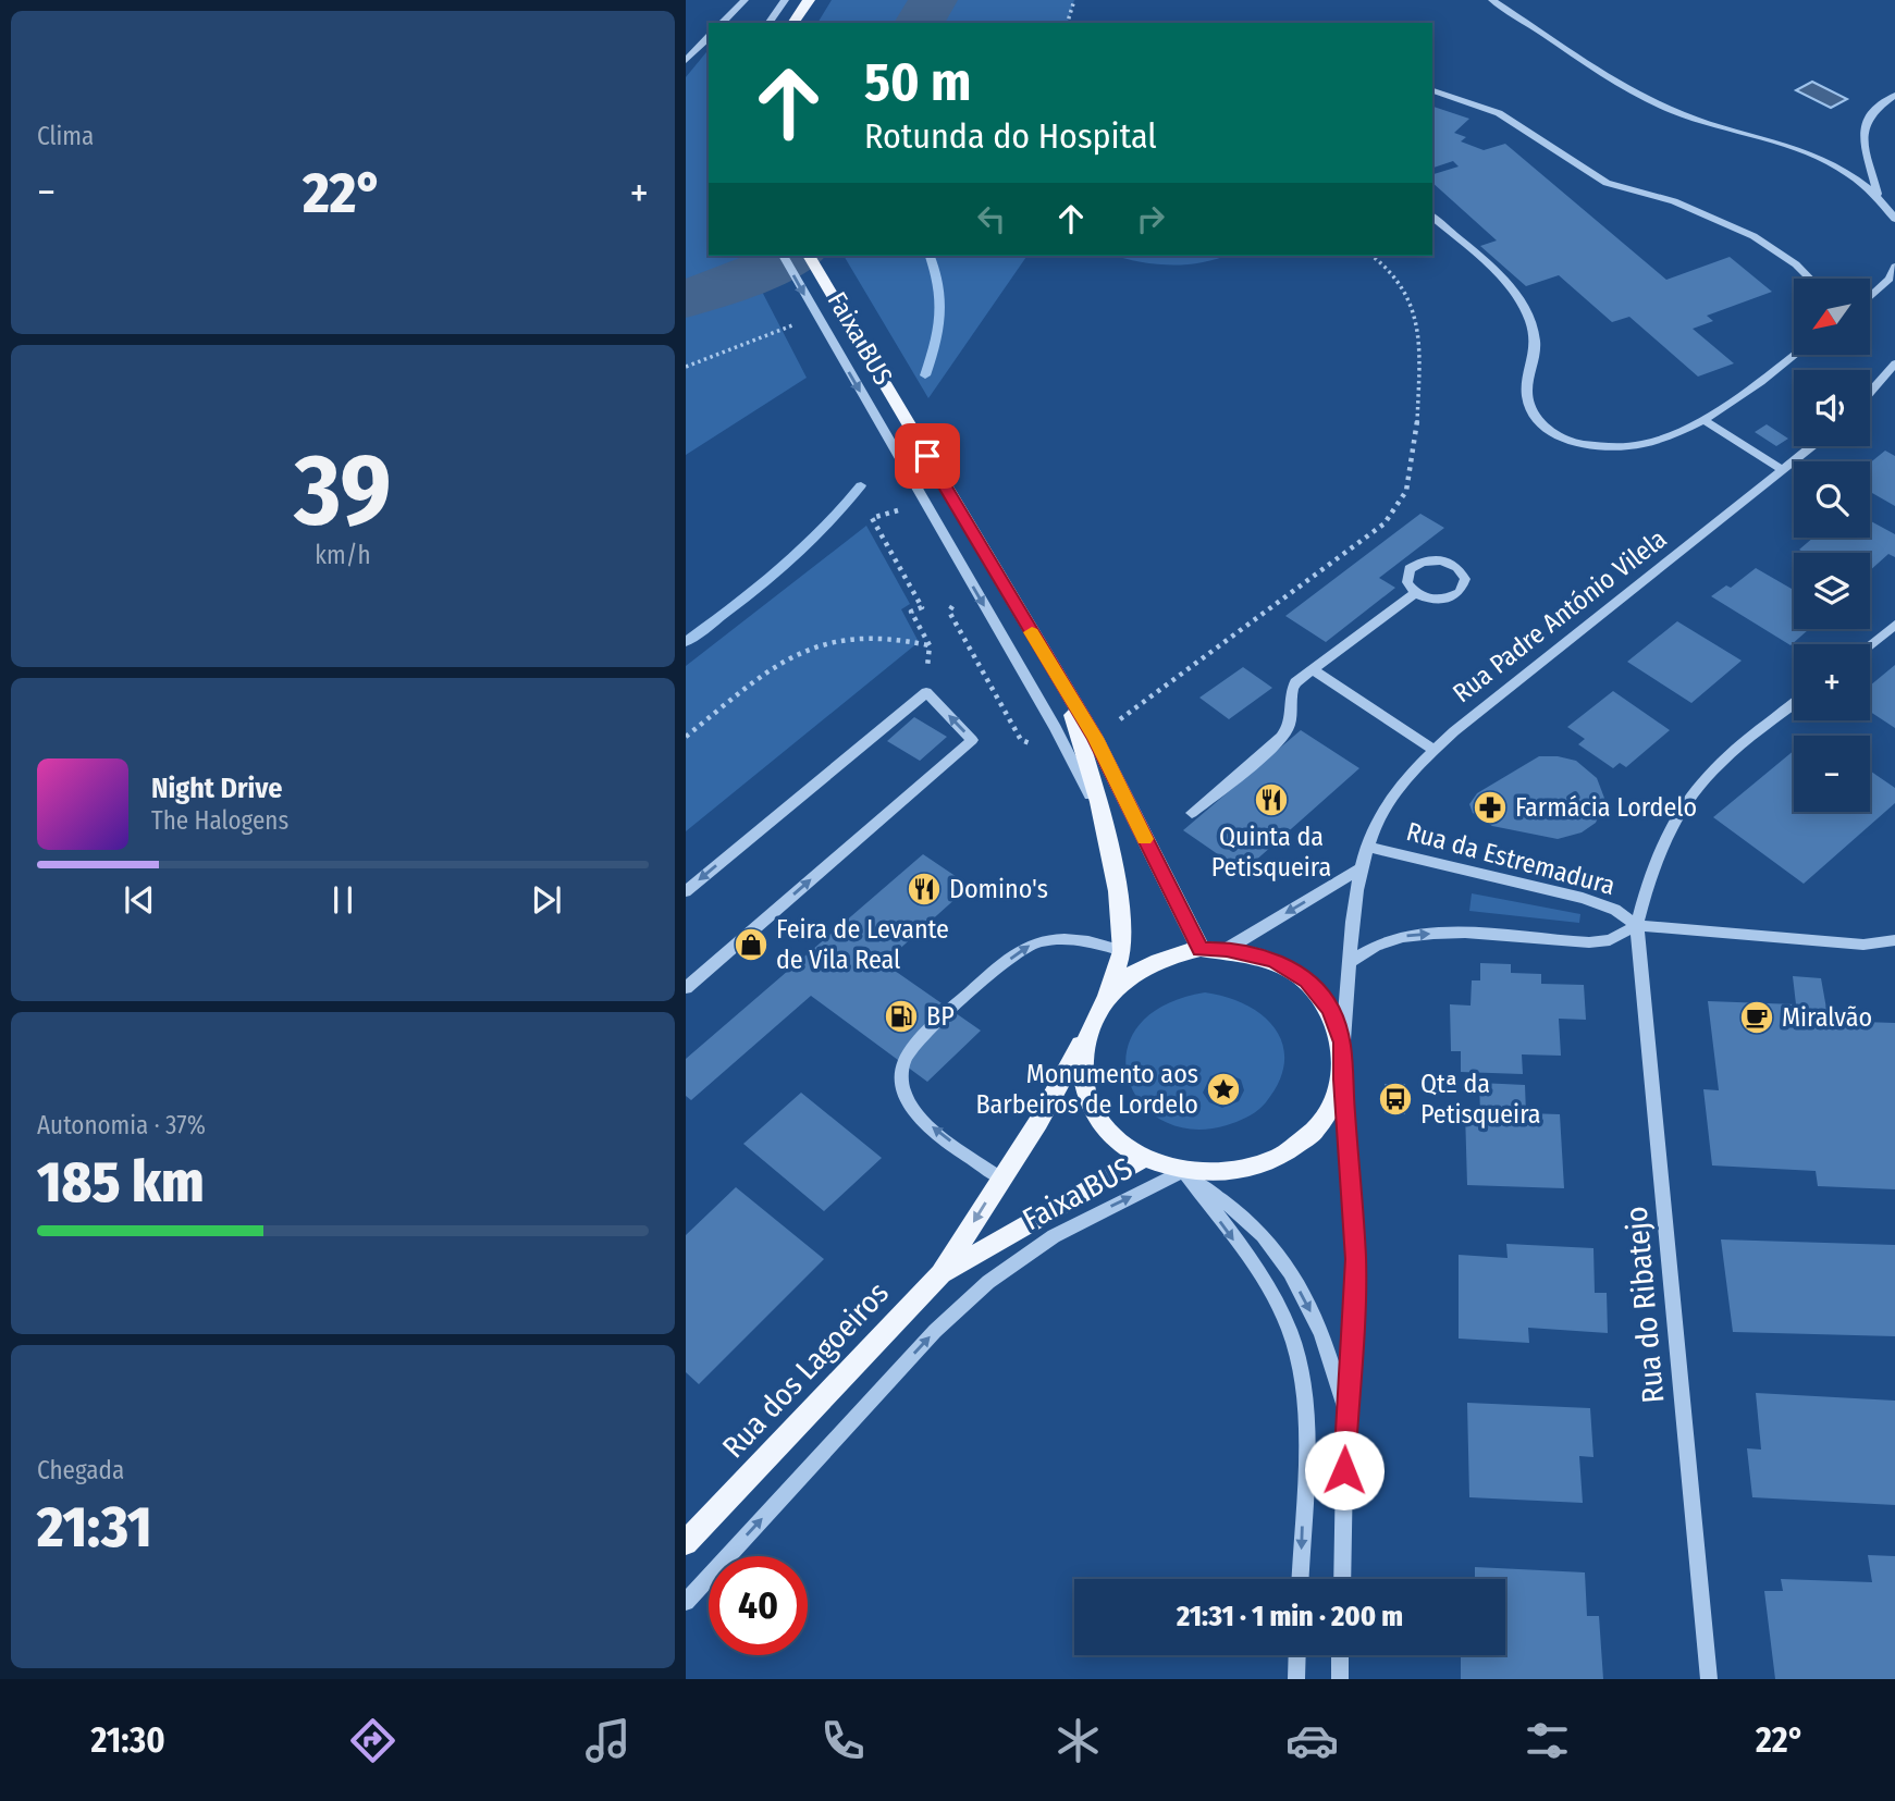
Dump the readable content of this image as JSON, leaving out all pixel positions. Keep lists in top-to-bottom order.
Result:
{
  "streets": {
    "main road": ["Rua dos Lagoeiros"],
    "street": [
      "Faixa BUS",
      "Rua Padre António Vilela",
      "Rua da Estremadura",
      "Rua do Ribatejo"
    ]
  },
  "crossings": [
    ["Faixa BUS", "Rua Padre António Vilela"],
    ["Faixa BUS", "Rua dos Lagoeiros"],
    ["Rua Padre António Vilela", "Rua da Estremadura"],
    ["Rua Padre António Vilela", "Rua dos Lagoeiros"],
    ["Rua da Estremadura", "Rua do Ribatejo"]
  ],
  "places": {
    "restaurant": ["Quinta da Petisqueira", "Domino's"],
    "pharmacy": ["Farmácia Lordelo"],
    "shop": ["Feira de Levante de Vila Real"],
    "fuel station": ["BP"],
    "cafe": ["Miralvão"],
    "place": ["Monumento aos Barbeiros de Lordelo"],
    "bus stop": ["Qtª da Petisqueira"]
  },
  "north": "bottom left",
  "page": {
    "tile": [
      "Clima",
      ["39", "km/h"],
      ["Autonomia · 37%", "185 km"],
      ["Chegada", "21:31"]
    ],
    "turn": ["50 m", "Rotunda do Hospital"],
    "heat": ["−", "22°", "+"],
    "map_buttons": ["+", "−"],
    "song": ["Night Drive", "The Halogens"],
    "limit": "40",
    "trip": "21:31 · 1 min · 200 m",
    "tabs": ["21:30", "22°"]
  }
}
